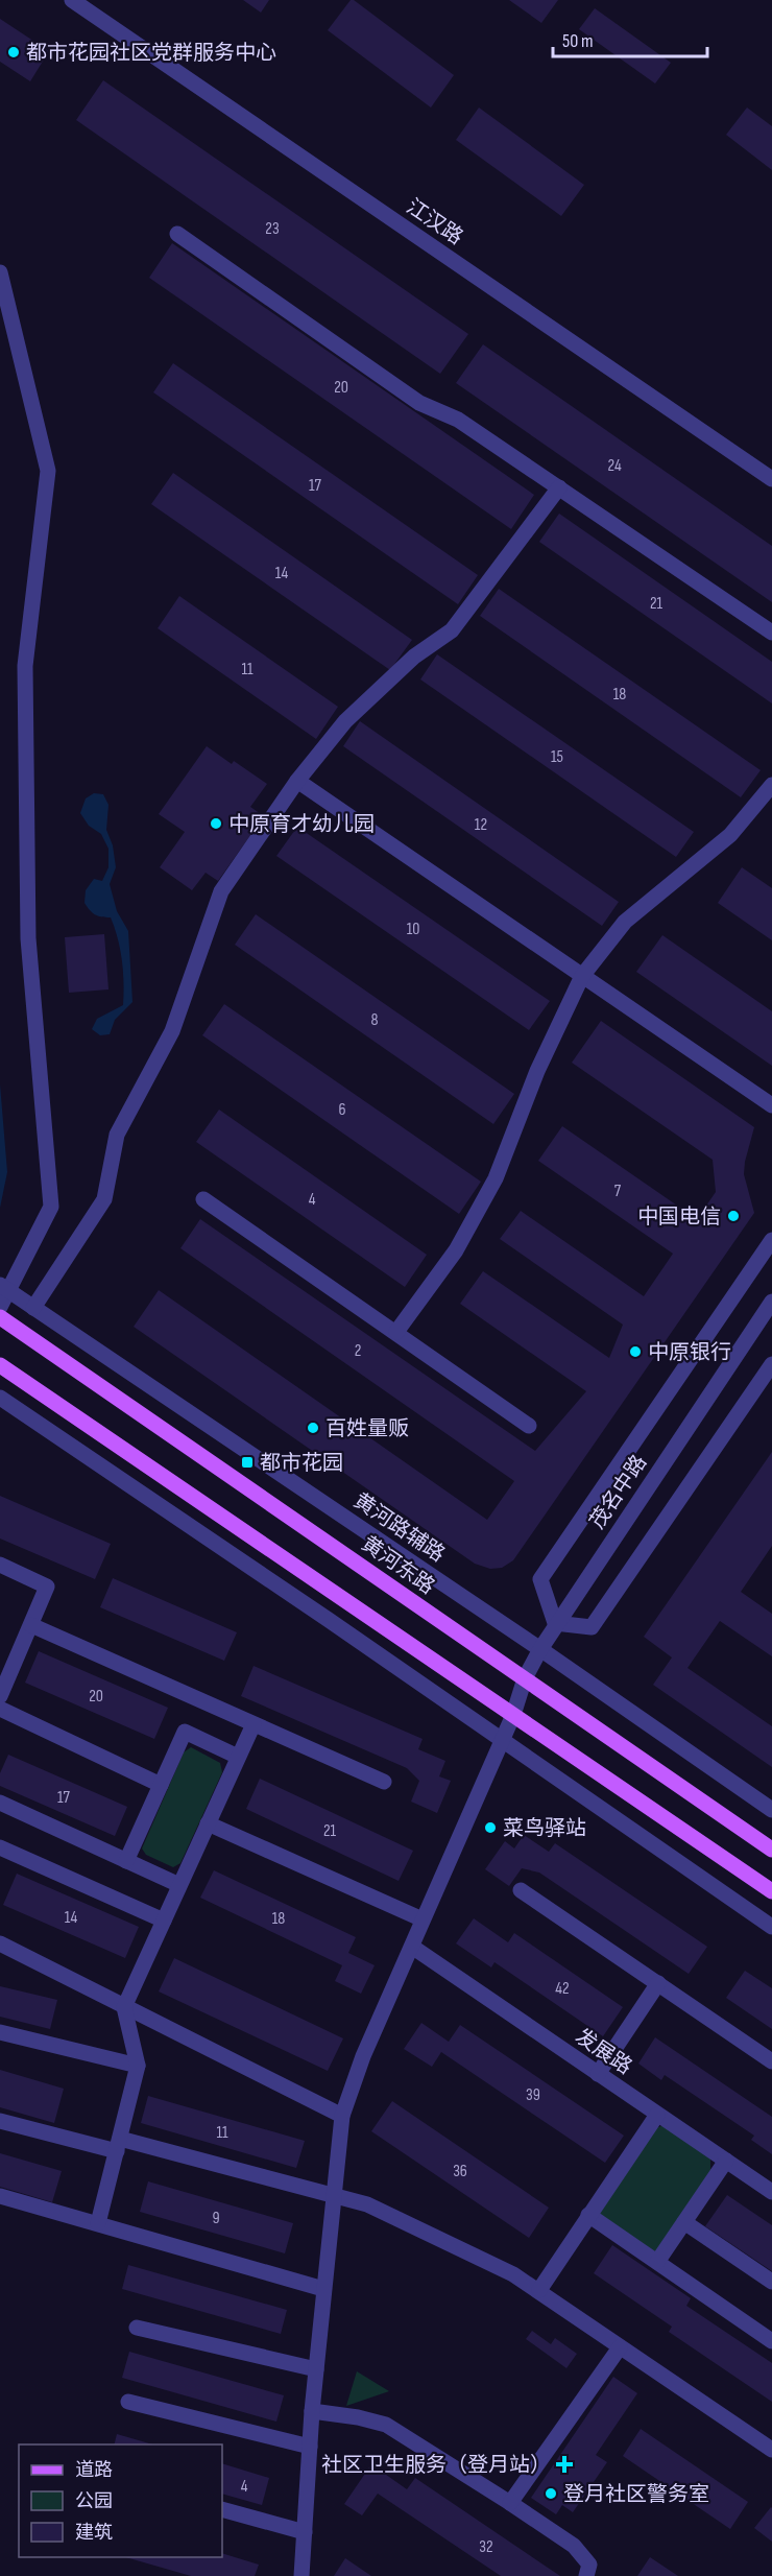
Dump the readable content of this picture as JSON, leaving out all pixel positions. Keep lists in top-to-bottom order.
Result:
{
  "streets": {
    "main road": ["黄河东路"],
    "street": [
      "江汉路",
      "茂名中路",
      "黄河路辅路",
      "发展路"
    ]
  },
  "crossings": [
    ["茂名中路", "黄河路辅路"],
    ["茂名中路", "黄河东路"],
    ["茂名中路", "发展路"]
  ],
  "places": {
    "other": [
      "都市花园社区党群服务中心",
      "中原育才幼儿园",
      "中国电信",
      "中原银行",
      "百姓量贩",
      "菜鸟驿站",
      "登月社区警务室"
    ],
    "transit": ["都市花园"],
    "health": ["社区卫生服务（登月站）"]
  },
  "house_numbers": [
    "23",
    "20",
    "24",
    "17",
    "14",
    "21",
    "11",
    "18",
    "15",
    "12",
    "10",
    "8",
    "6",
    "7",
    "4",
    "2",
    "20",
    "17",
    "21",
    "14",
    "18",
    "42",
    "39",
    "11",
    "36",
    "9",
    "4",
    "32"
  ],
  "legend": ["道路", "公园", "建筑"],
  "scale_bar": "50 m"
}
